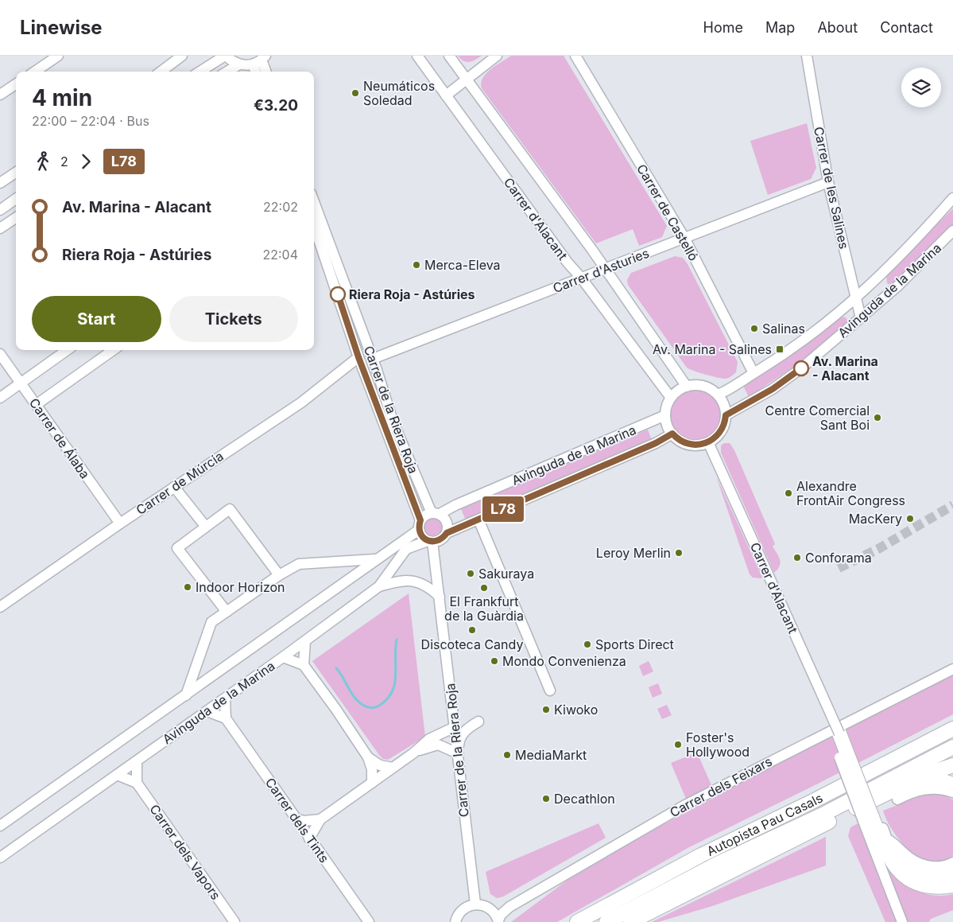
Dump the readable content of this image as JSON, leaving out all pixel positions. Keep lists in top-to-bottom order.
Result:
{
  "streets": {
    "highway": ["Autopista Pau Casals"],
    "street": [
      "Carrer de les Salines",
      "Carrer de Castelló",
      "Carrer d'Alacant",
      "Carrer d'Asturies",
      "Avinguda de la Marina",
      "Carrer de la Riera Roja",
      "Carrer de Álaba",
      "Carrer de Múrcia",
      "Carrer dels Feixars",
      "Carrer dels Tints",
      "Carrer dels Vapors"
    ]
  },
  "crossings": [
    ["Carrer de les Salines", "Carrer d'Asturies"],
    ["Carrer de les Salines", "Avinguda de la Marina"],
    ["Carrer de Castelló", "Carrer d'Asturies"],
    ["Carrer de Castelló", "Avinguda de la Marina"],
    ["Carrer d'Alacant", "Carrer d'Asturies"],
    ["Carrer d'Alacant", "Avinguda de la Marina"],
    ["Carrer d'Asturies", "Carrer de la Riera Roja"],
    ["Avinguda de la Marina", "Carrer de la Riera Roja"],
    ["Carrer de la Riera Roja", "Carrer de Múrcia"],
    ["Carrer de Álaba", "Carrer de Múrcia"]
  ],
  "places": {
    "other": [
      "Neumáticos Soledad",
      "Merca-Eleva",
      "Riera Roja - Astúries",
      "Salinas",
      "Av. Marina - Alacant",
      "Centre Comercial Sant Boi",
      "Alexandre FrontAir Congress",
      "MacKery",
      "Leroy Merlin",
      "Conforama",
      "Sakuraya",
      "Indoor Horizon",
      "El Frankfurt de la Guàrdia",
      "Discoteca Candy",
      "Sports Direct",
      "Mondo Convenienza",
      "Kiwoko",
      "Foster's Hollywood",
      "MediaMarkt",
      "Decathlon"
    ],
    "transit": ["Av. Marina - Salines"]
  },
  "lines": ["bus line L78"],
  "page": {
    "header": "Linewise",
    "nav": [
      "Home",
      "Map",
      "About",
      "Contact"
    ],
    "on_map": "L78",
    "heading": ["4 min", "22:00 – 22:04 · Bus", "€3.20"],
    "legs": ["2", "L78"],
    "list": [
      {
        "name": "Av. Marina - Alacant",
        "value": "22:02"
      },
      {
        "name": "Riera Roja - Astúries",
        "value": "22:04"
      }
    ],
    "buttons": ["Start", "Tickets"]
  }
}
